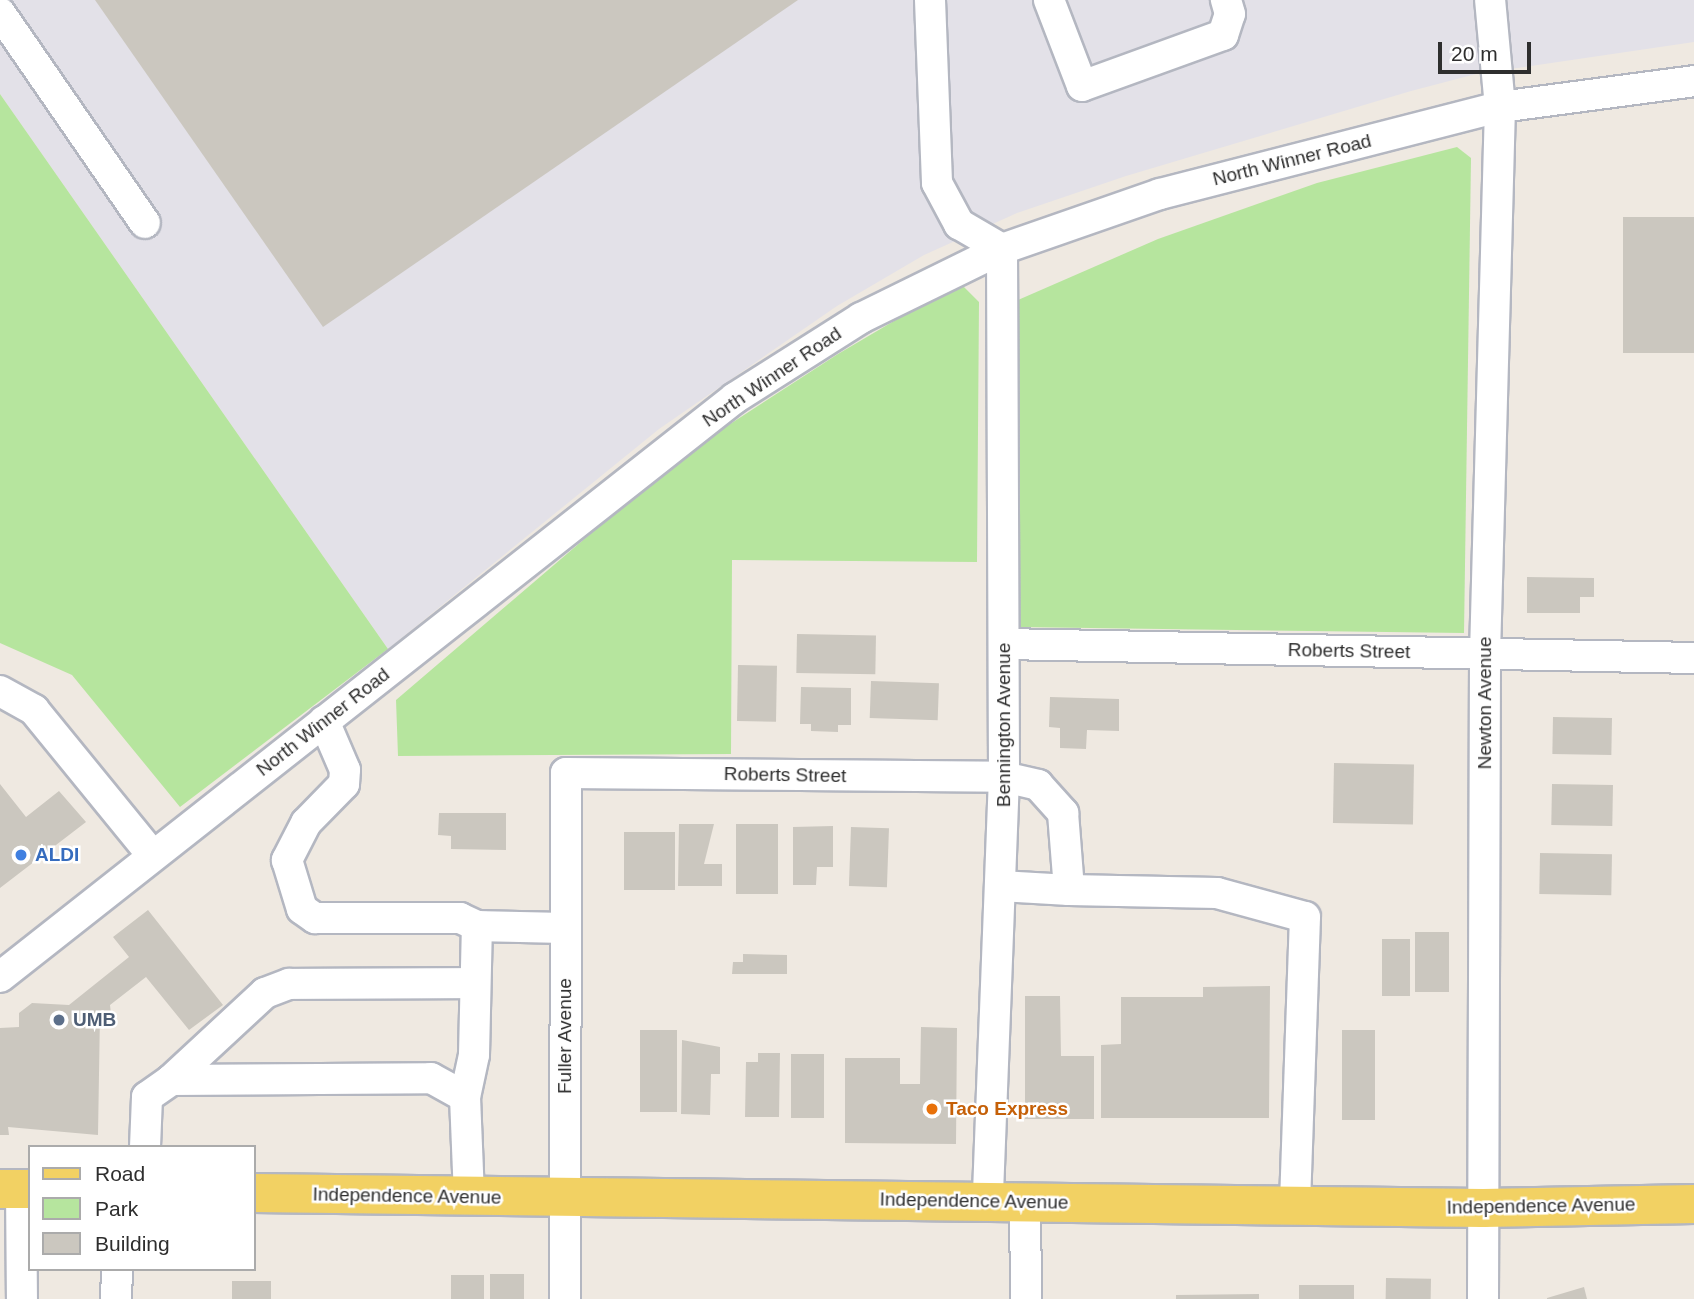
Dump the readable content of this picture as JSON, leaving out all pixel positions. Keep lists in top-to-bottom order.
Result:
{
  "streets": {
    "main road": ["Independence Avenue"],
    "street": [
      "North Winner Road",
      "Roberts Street",
      "Newton Avenue",
      "Bennington Avenue",
      "Fuller Avenue"
    ]
  },
  "crossings": [
    ["North Winner Road", "Newton Avenue"],
    ["North Winner Road", "Bennington Avenue"],
    ["Roberts Street", "Newton Avenue"],
    ["Roberts Street", "Bennington Avenue"],
    ["Roberts Street", "Fuller Avenue"],
    ["Newton Avenue", "Independence Avenue"],
    ["Bennington Avenue", "Independence Avenue"],
    ["Fuller Avenue", "Independence Avenue"]
  ],
  "places": ["ALDI", "UMB", "Taco Express"],
  "legend": ["Road", "Park", "Building"],
  "scale_bar": "20 m"
}
